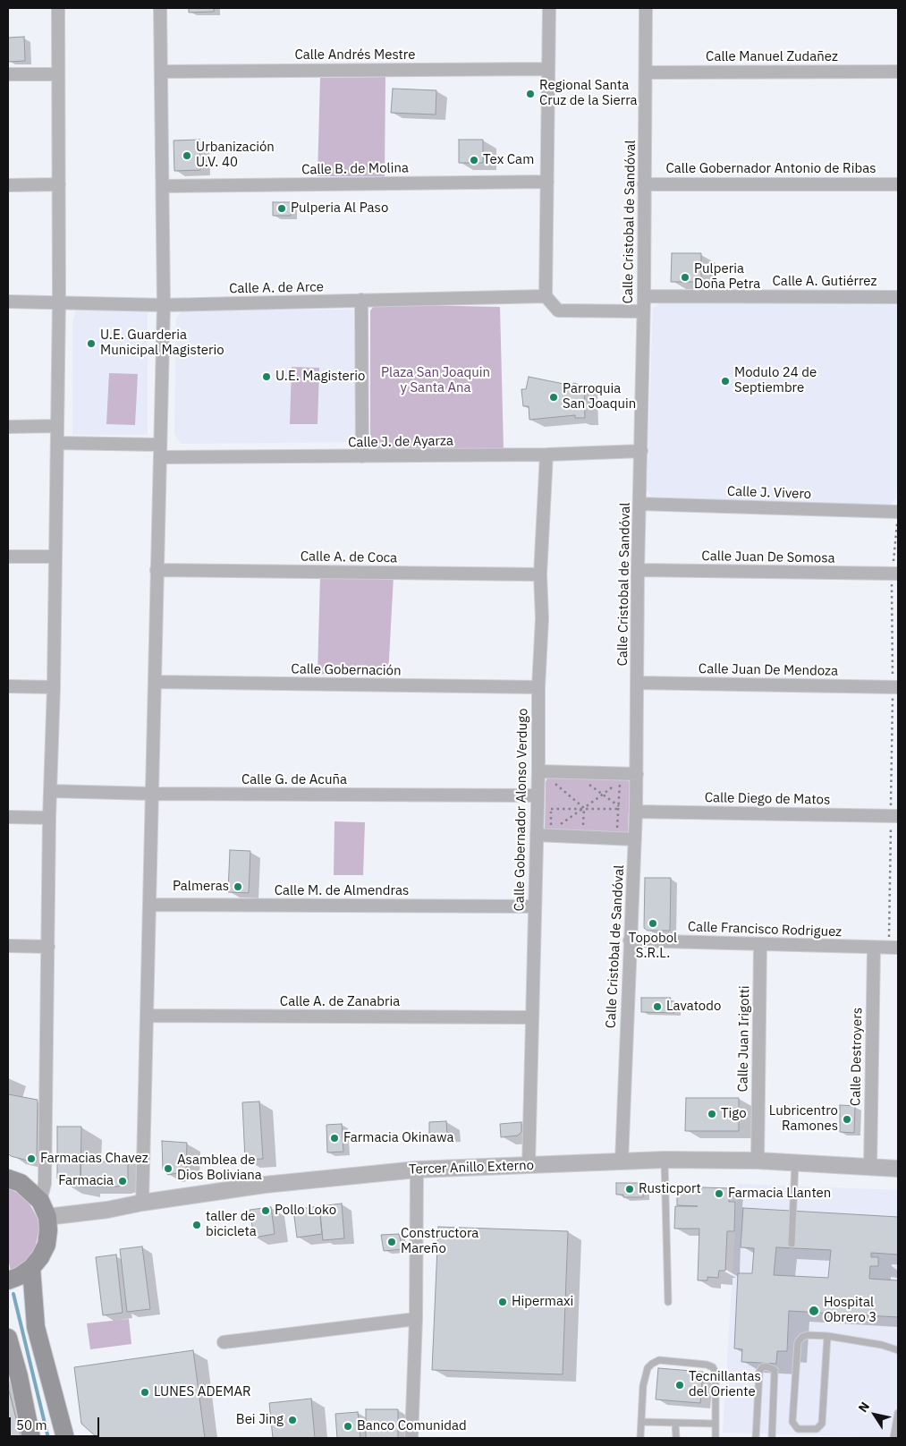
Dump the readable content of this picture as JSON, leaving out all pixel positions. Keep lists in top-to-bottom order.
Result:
{
  "streets": {
    "street": [
      "Calle Andrés Mestre",
      "Calle Manuel Zudañez",
      "Calle B. de Molina",
      "Calle Gobernador Antonio de Ribas",
      "Calle Cristobal de Sandóval",
      "Calle A. Gutiérrez",
      "Calle A. de Arce",
      "Calle J. de Ayarza",
      "Calle J. Vivero",
      "Calle A. de Coca",
      "Calle Juan De Somosa",
      "Calle Gobernación",
      "Calle Juan De Mendoza",
      "Calle G. de Acuña",
      "Calle Diego de Matos",
      "Calle Gobernador Alonso Verdugo",
      "Calle M. de Almendras",
      "Calle Francisco Rodriguez",
      "Calle A. de Zanabria",
      "Calle Juan Irigotti",
      "Calle Destroyers",
      "Tercer Anillo Externo"
    ]
  },
  "crossings": [
    ["Calle Manuel Zudañez", "Calle Cristobal de Sandóval"],
    ["Calle Gobernador Antonio de Ribas", "Calle Cristobal de Sandóval"],
    ["Calle Cristobal de Sandóval", "Calle A. Gutiérrez"],
    ["Calle Cristobal de Sandóval", "Calle J. de Ayarza"],
    ["Calle Cristobal de Sandóval", "Calle J. Vivero"],
    ["Calle Cristobal de Sandóval", "Calle Juan De Somosa"],
    ["Calle Cristobal de Sandóval", "Calle Juan De Mendoza"],
    ["Calle Cristobal de Sandóval", "Calle Diego de Matos"],
    ["Calle Cristobal de Sandóval", "Calle Francisco Rodriguez"],
    ["Calle Cristobal de Sandóval", "Tercer Anillo Externo"],
    ["Calle J. de Ayarza", "Calle Gobernador Alonso Verdugo"],
    ["Calle A. de Coca", "Calle Gobernador Alonso Verdugo"],
    ["Calle Gobernación", "Calle Gobernador Alonso Verdugo"],
    ["Calle G. de Acuña", "Calle Gobernador Alonso Verdugo"],
    ["Calle Gobernador Alonso Verdugo", "Calle M. de Almendras"],
    ["Calle Gobernador Alonso Verdugo", "Calle A. de Zanabria"],
    ["Calle Gobernador Alonso Verdugo", "Tercer Anillo Externo"],
    ["Calle Francisco Rodriguez", "Calle Juan Irigotti"],
    ["Calle Francisco Rodriguez", "Calle Destroyers"],
    ["Calle Juan Irigotti", "Tercer Anillo Externo"],
    ["Calle Destroyers", "Tercer Anillo Externo"]
  ],
  "parks": ["Plaza San Joaquin y Santa Ana"],
  "places": [
    "Regional Santa Cruz de la Sierra",
    "Urbanización U.V. 40",
    "Tex Cam",
    "Pulperia Al Paso",
    "Pulperia Doña Petra",
    "U.E. Guarderia Municipal Magisterio",
    "U.E. Magisterio",
    "Modulo 24 de Septiembre",
    "Parroquia San Joaquin",
    "Palmeras",
    "Topobol S.R.L.",
    "Lavatodo",
    "Tigo",
    "Lubricentro Ramones",
    "Farmacia Okinawa",
    "Farmacias Chavez",
    "Asamblea de Dios Boliviana",
    "Farmacia",
    "Rusticport",
    "Farmacia Llanten",
    "Pollo Loko",
    "taller de bicicleta",
    "Constructora Mareño",
    "Hipermaxi",
    "Hospital Obrero 3",
    "Tecnillantas del Oriente",
    "LUNES ADEMAR",
    "Bei Jing",
    "Banco Comunidad"
  ],
  "scale_bar": "50 m",
  "north": "top left"
}
